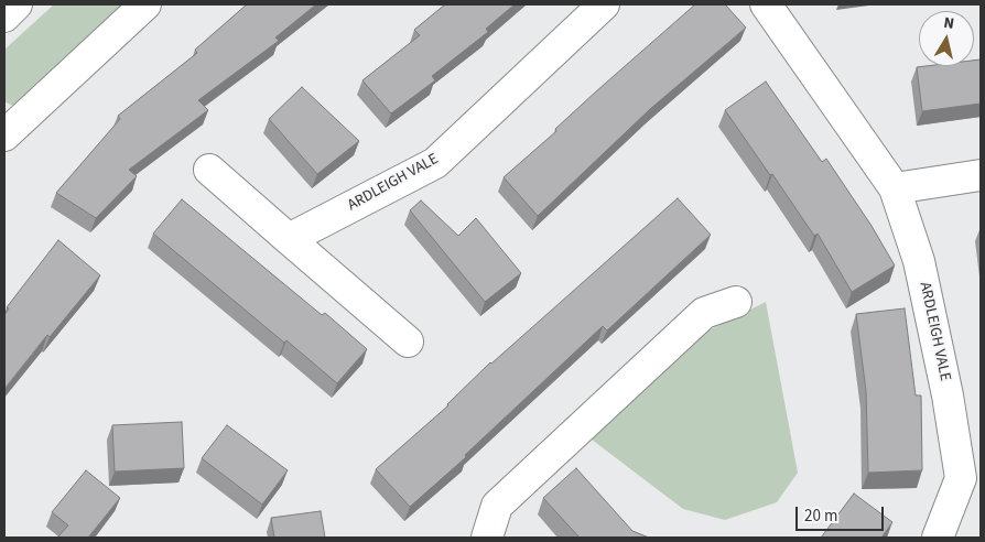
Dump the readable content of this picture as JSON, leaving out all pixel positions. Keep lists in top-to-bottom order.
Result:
{
  "streets": {
    "street": ["ARDLEIGH VALE"]
  },
  "scale_bar": "20 m",
  "north": "top"
}
